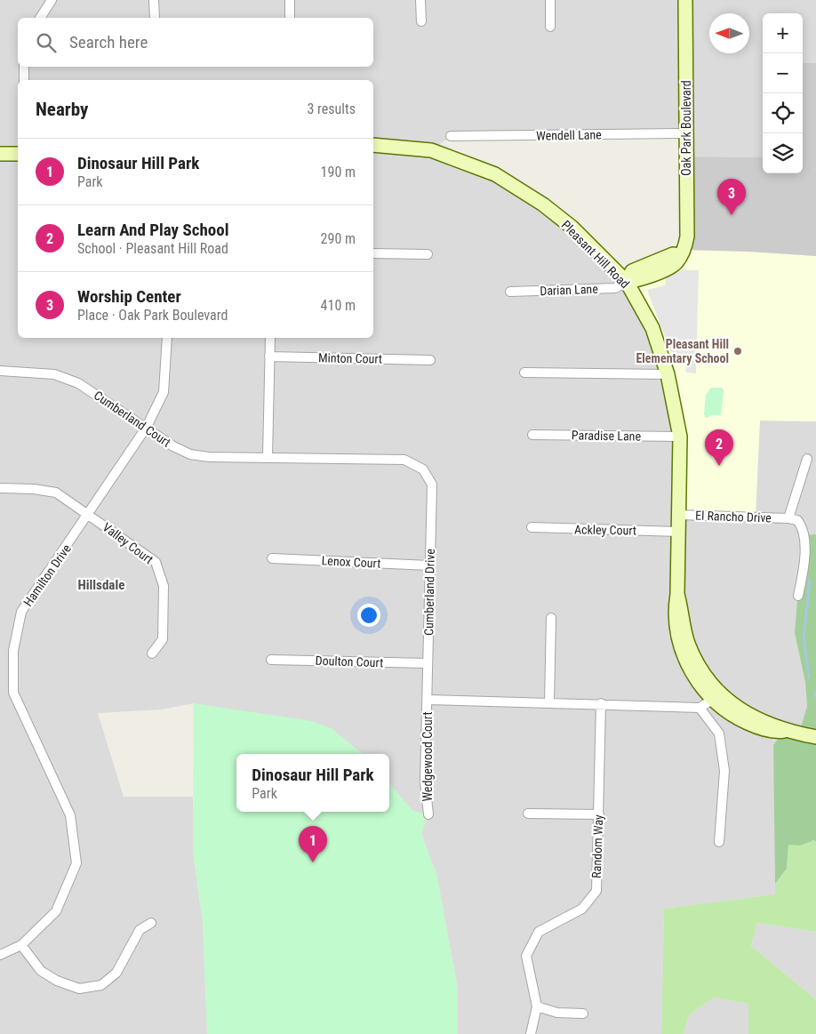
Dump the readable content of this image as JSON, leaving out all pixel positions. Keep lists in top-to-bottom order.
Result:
{
  "streets": {
    "street": [
      "Oak Park Boulevard",
      "Wendell Lane",
      "Pleasant Hill Road",
      "Darian Lane",
      "Minton Court",
      "Cumberland Court",
      "Paradise Lane",
      "El Rancho Drive",
      "Ackley Court",
      "Valley Court",
      "Lenox Court",
      "Hamilton Drive",
      "Cumberland Drive",
      "Doulton Court",
      "Wedgewood Court",
      "Random Way"
    ]
  },
  "crossings": [
    ["Oak Park Boulevard", "Wendell Lane"],
    ["Oak Park Boulevard", "Pleasant Hill Road"],
    ["Oak Park Boulevard", "Darian Lane"],
    ["Pleasant Hill Road", "Darian Lane"],
    ["Pleasant Hill Road", "Paradise Lane"],
    ["Pleasant Hill Road", "El Rancho Drive"],
    ["Pleasant Hill Road", "Ackley Court"],
    ["Cumberland Court", "Hamilton Drive"],
    ["Cumberland Court", "Cumberland Drive"],
    ["Valley Court", "Hamilton Drive"],
    ["Lenox Court", "Cumberland Drive"],
    ["Cumberland Drive", "Doulton Court"],
    ["Cumberland Drive", "Wedgewood Court"]
  ],
  "districts": ["Hillsdale"],
  "places": ["Pleasant Hill Elementary School"],
  "north": "left",
  "page": {
    "map_buttons": ["+", "−"],
    "search": "Search here",
    "heading": ["Nearby", "3 results"],
    "list": [
      {
        "mark": "1",
        "name": "Dinosaur Hill Park",
        "note": "Park",
        "value": "190 m"
      },
      {
        "mark": "2",
        "name": "Learn And Play School",
        "note": "School · Pleasant Hill Road",
        "value": "290 m"
      },
      {
        "mark": "3",
        "name": "Worship Center",
        "note": "Place · Oak Park Boulevard",
        "value": "410 m"
      }
    ],
    "pins": ["3", "2", "1"],
    "popup": ["Dinosaur Hill Park", "Park"]
  }
}
